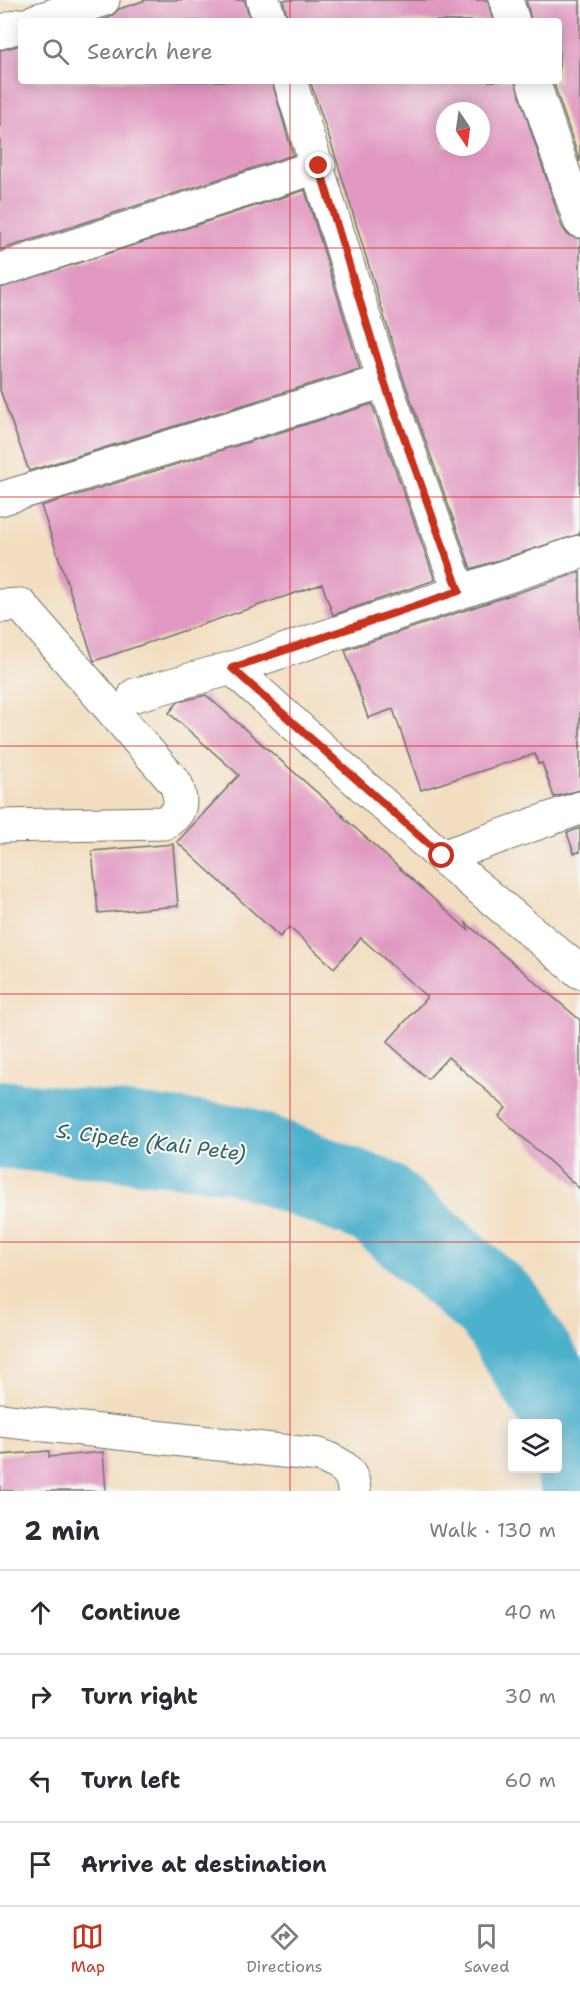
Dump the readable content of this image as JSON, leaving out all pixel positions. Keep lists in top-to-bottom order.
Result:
{
  "water": ["S. Cipete (Kali Pete)"],
  "north": "bottom",
  "page": {
    "search": "Search here",
    "heading": ["2 min", "Walk · 130 m"],
    "list": [
      ["Continue", "40 m"],
      ["Turn right", "30 m"],
      ["Turn left", "60 m"],
      "Arrive at destination"
    ],
    "nav": ["Map", "Directions", "Saved"]
  }
}
